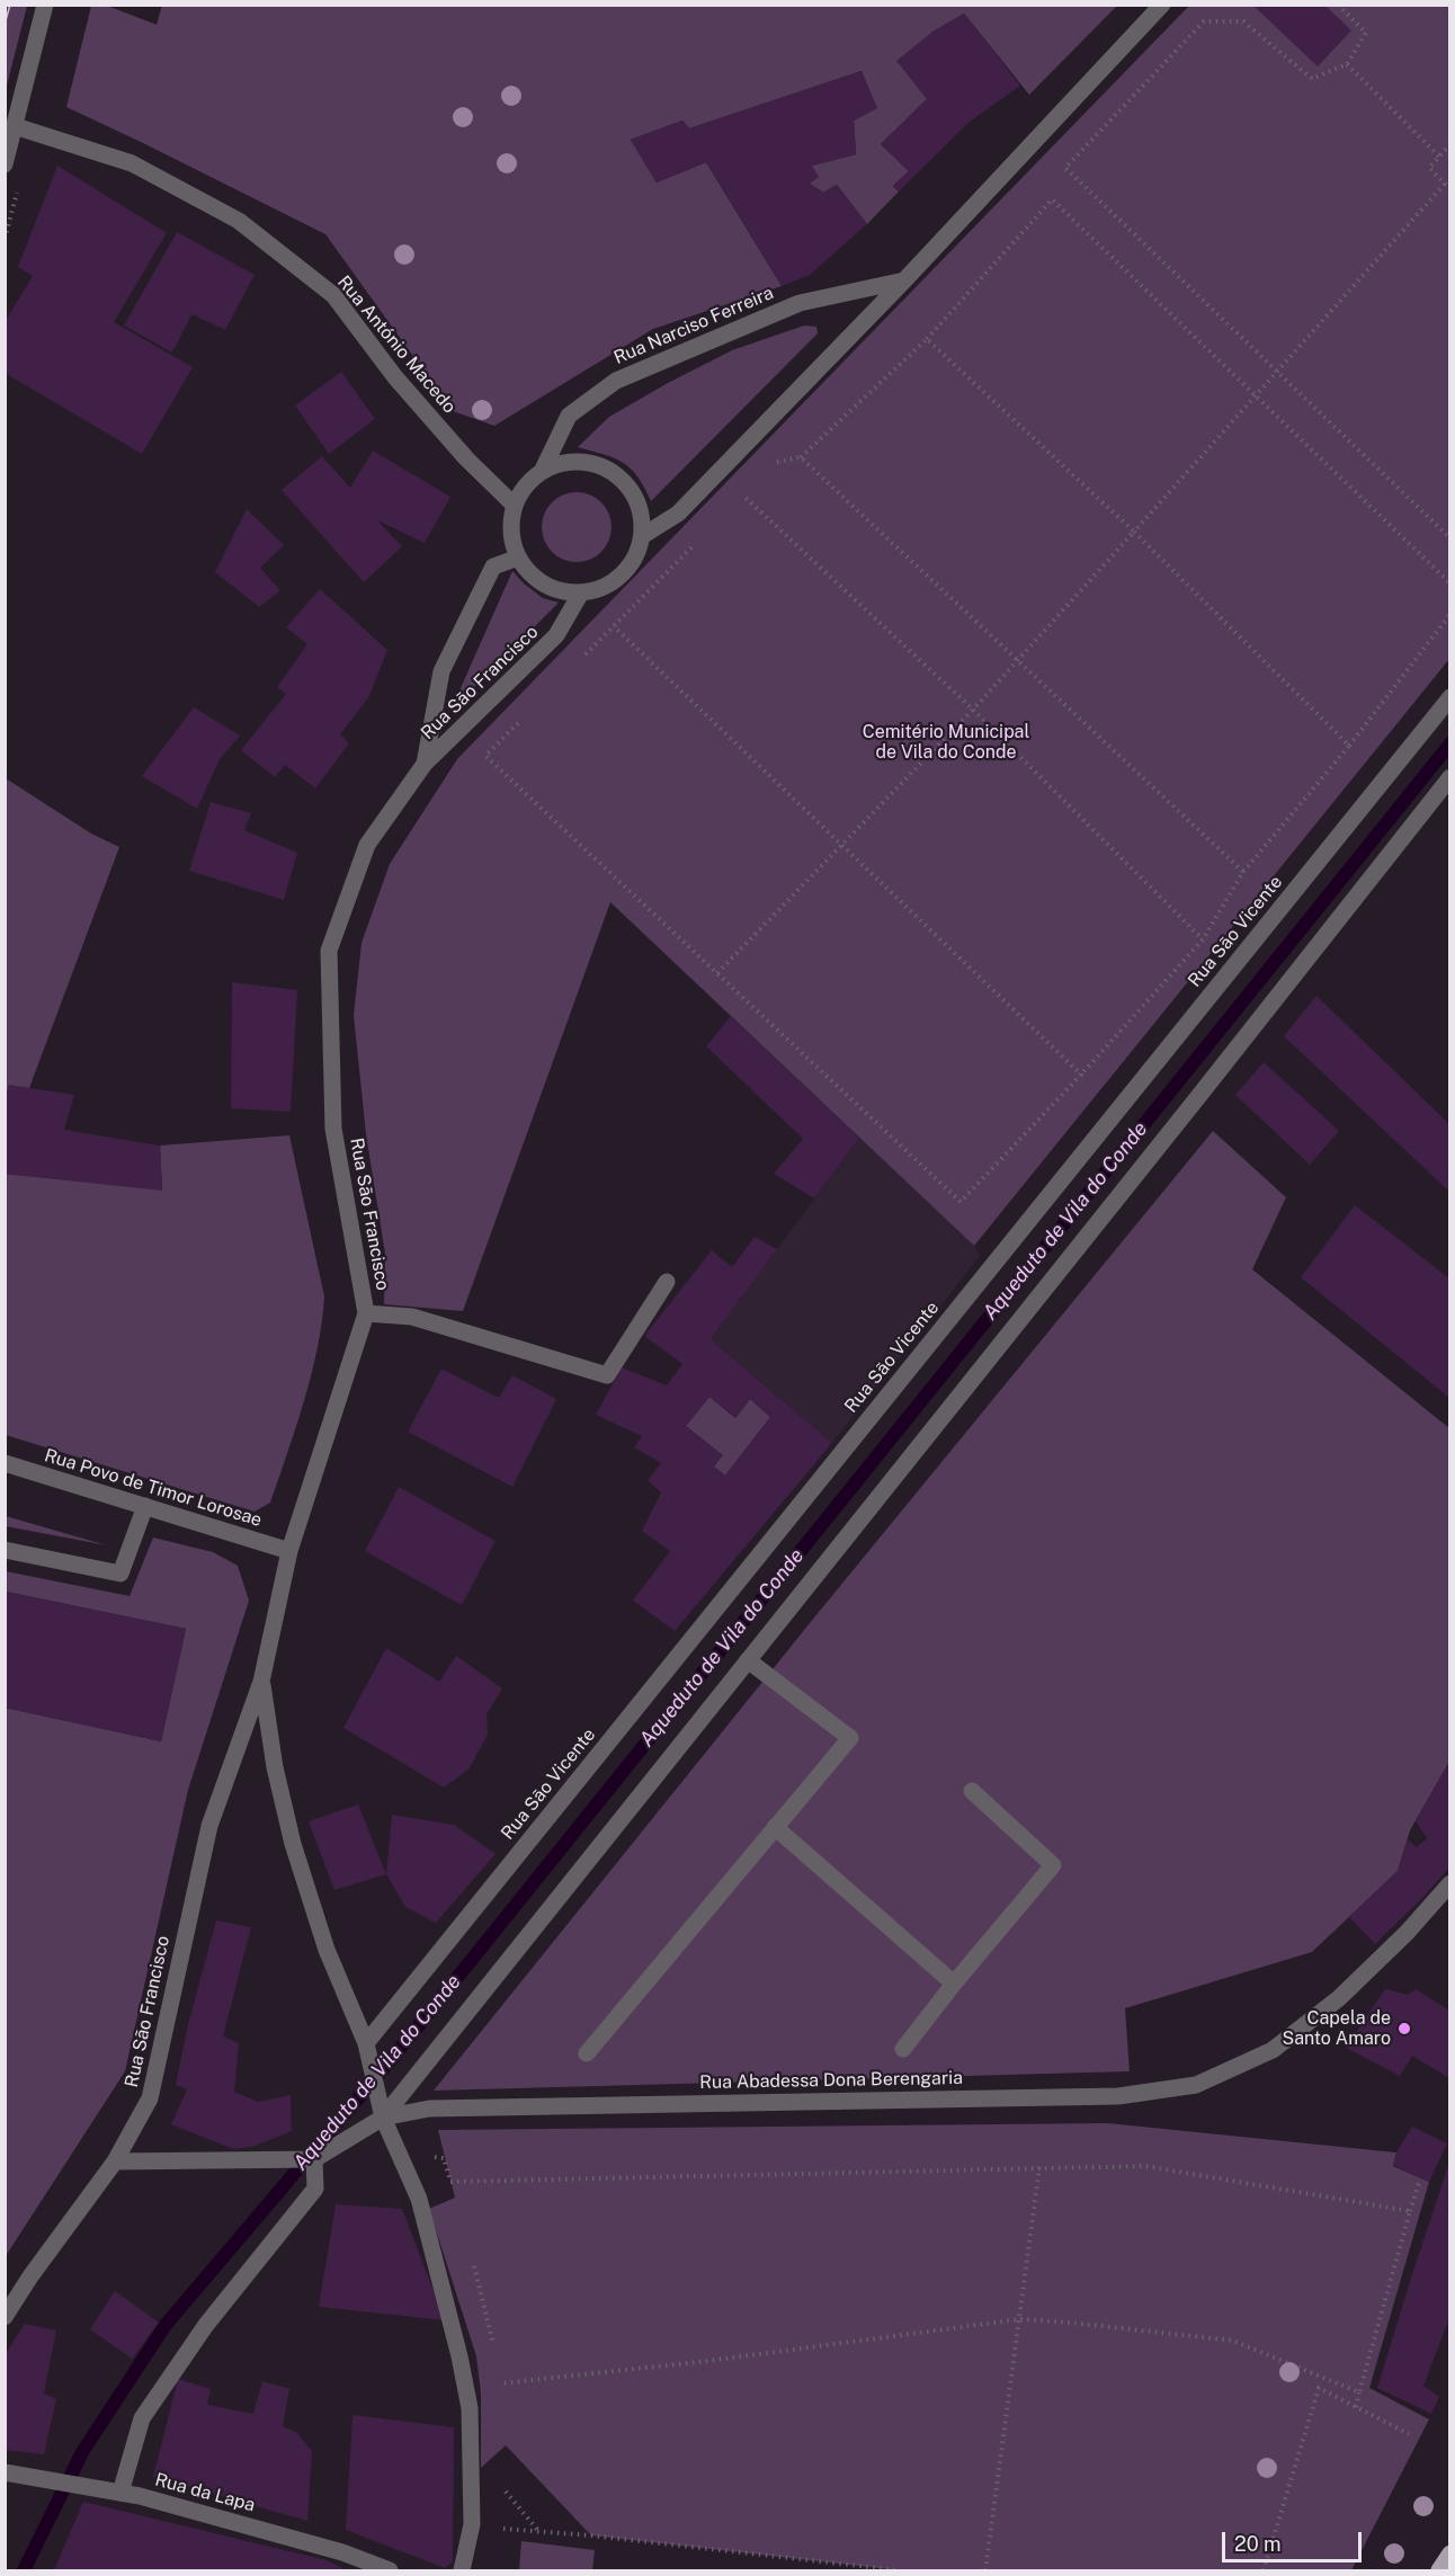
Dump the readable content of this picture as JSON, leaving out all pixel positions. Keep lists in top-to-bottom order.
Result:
{
  "streets": {
    "street": [
      "Rua Narciso Ferreira",
      "Rua António Macedo",
      "Rua São Francisco",
      "Rua São Vicente",
      "Rua Povo de Timor Lorosae",
      "Rua Abadessa Dona Berengaria",
      "Rua da Lapa"
    ]
  },
  "crossings": [
    ["Rua Narciso Ferreira", "Rua António Macedo"],
    ["Rua Narciso Ferreira", "Rua São Francisco"],
    ["Rua António Macedo", "Rua São Francisco"],
    ["Rua São Francisco", "Rua São Vicente"],
    ["Rua São Francisco", "Rua Povo de Timor Lorosae"],
    ["Rua São Francisco", "Rua Abadessa Dona Berengaria"]
  ],
  "water": ["Aqueduto de Vila do Conde"],
  "parks": ["Cemitério Municipal de Vila do Conde"],
  "places": ["Capela de Santo Amaro"],
  "scale_bar": "20 m"
}
